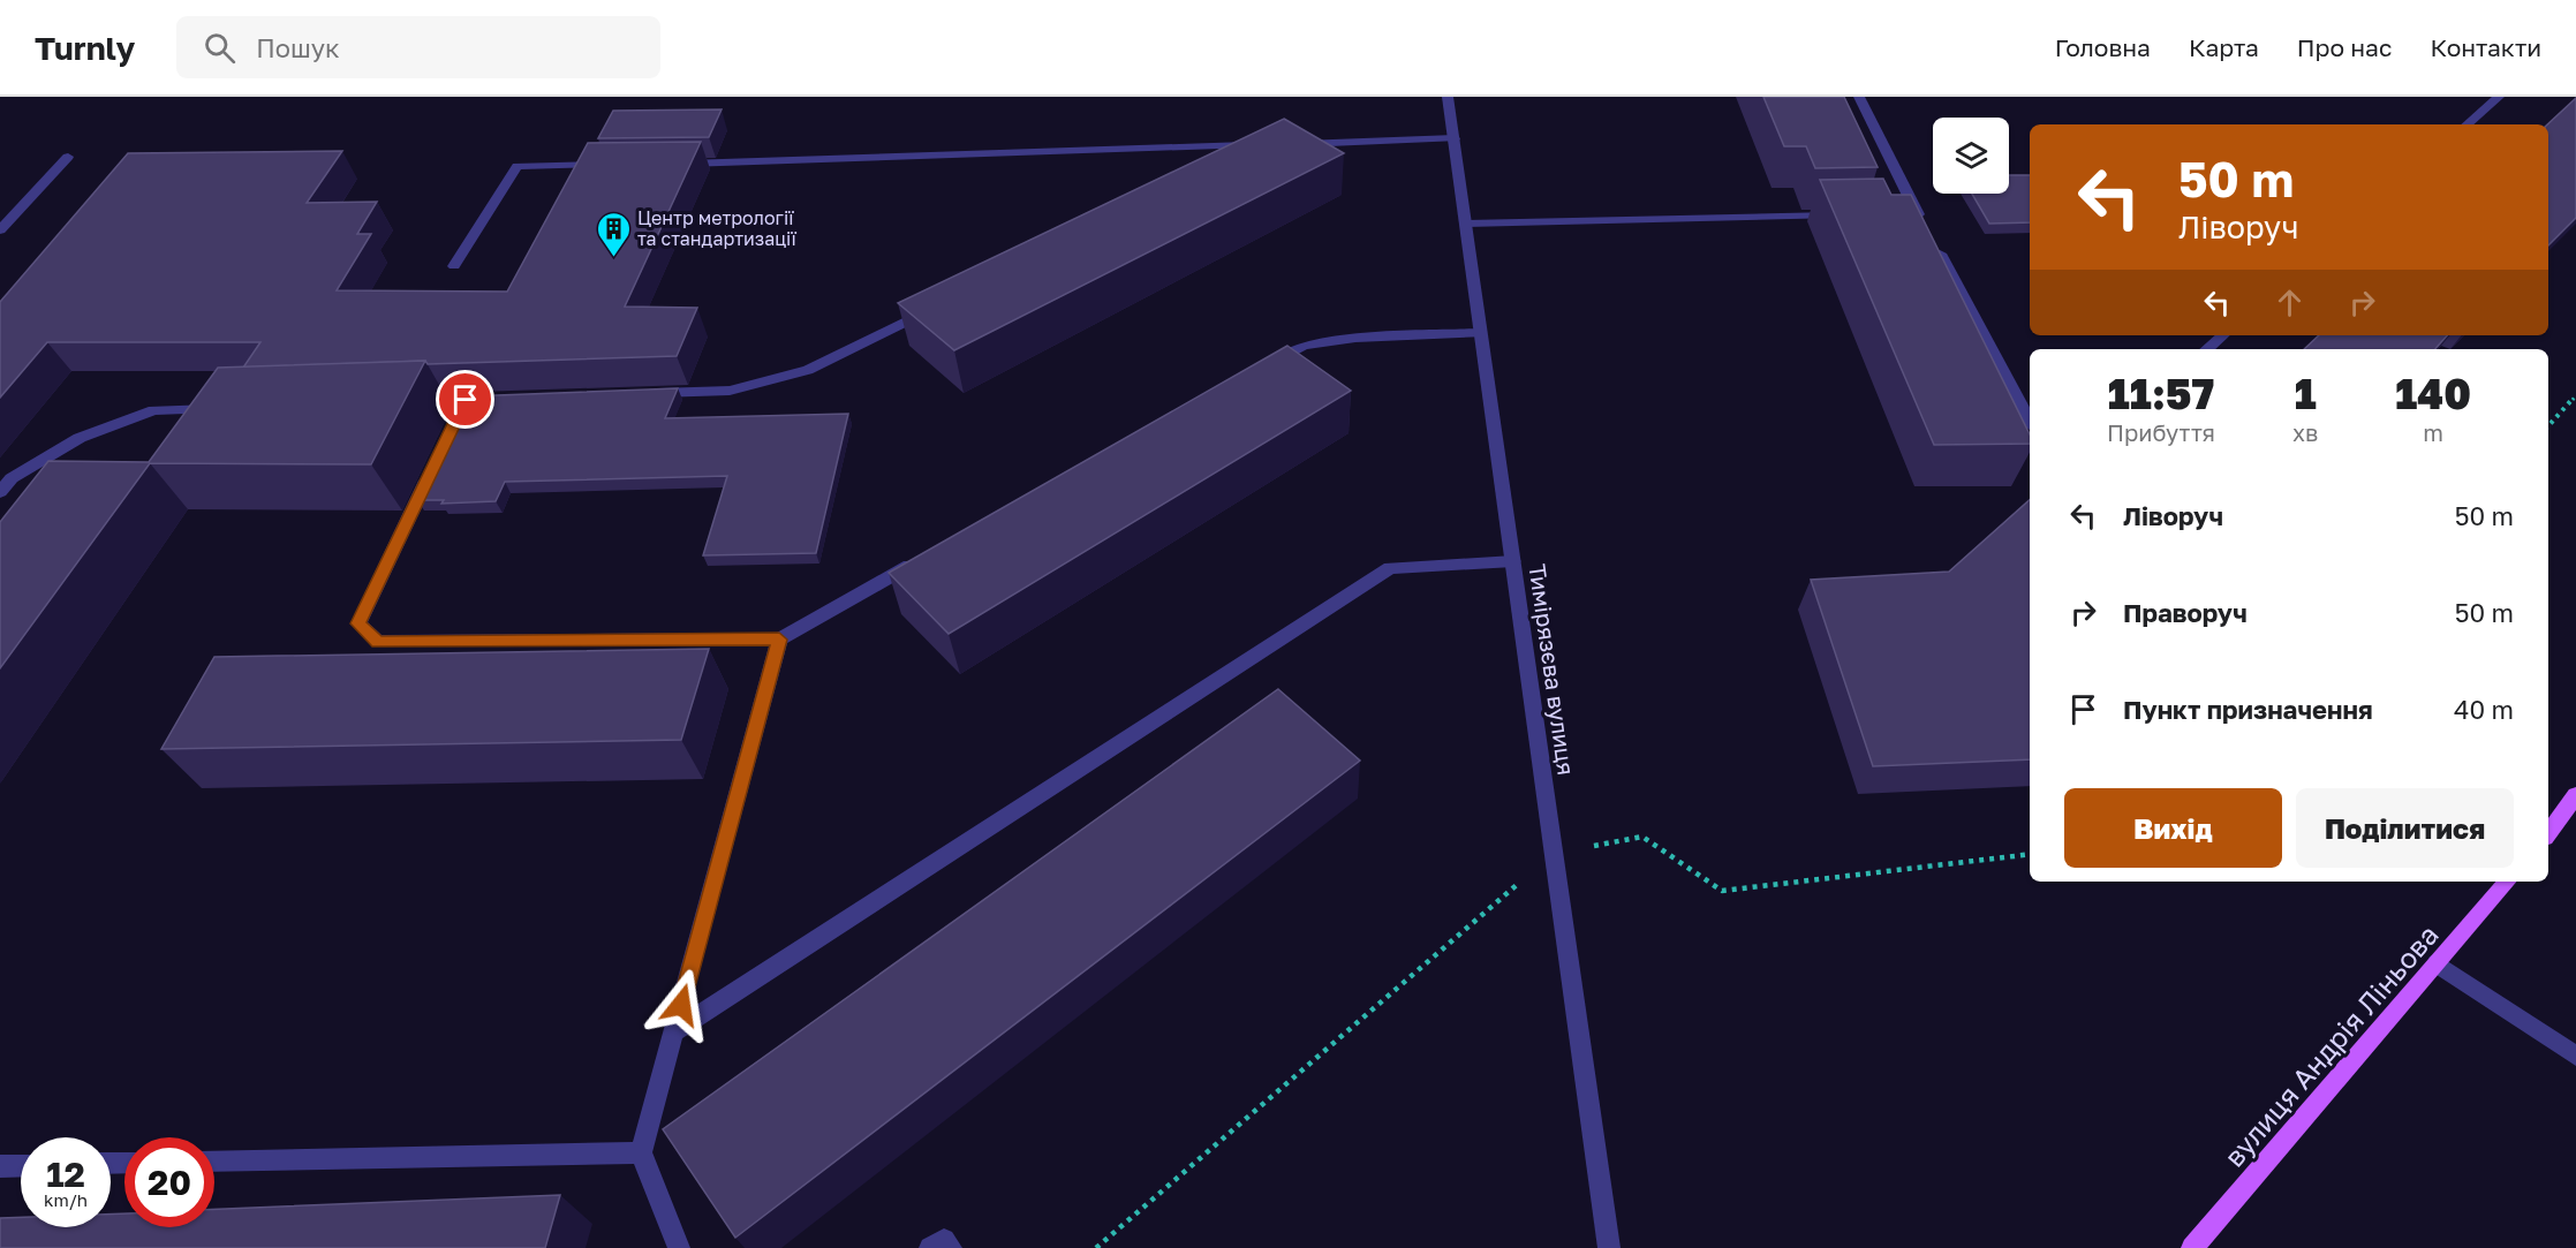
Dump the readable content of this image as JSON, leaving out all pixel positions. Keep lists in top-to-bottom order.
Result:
{
  "streets": {
    "main road": ["вулиця Андрія Ліньова"],
    "street": ["Тимірязєва вулиця"]
  },
  "places": {
    "building": ["Центр метрології та стандартизації"]
  },
  "page": {
    "header": "Turnly",
    "search": "Пошук",
    "nav": [
      "Головна",
      "Карта",
      "Про нас",
      "Контакти"
    ],
    "turn": ["50 m", "Ліворуч"],
    "eta": [
      "11:57",
      "Прибуття",
      "1",
      "хв",
      "140",
      "m"
    ],
    "list": [
      {
        "name": "Ліворуч",
        "value": "50 m"
      },
      {
        "name": "Праворуч",
        "value": "50 m"
      },
      {
        "name": "Пункт призначення",
        "value": "40 m"
      }
    ],
    "buttons": ["Вихід", "Поділитися"],
    "speed": "12 km/h",
    "limit": "20"
  }
}
